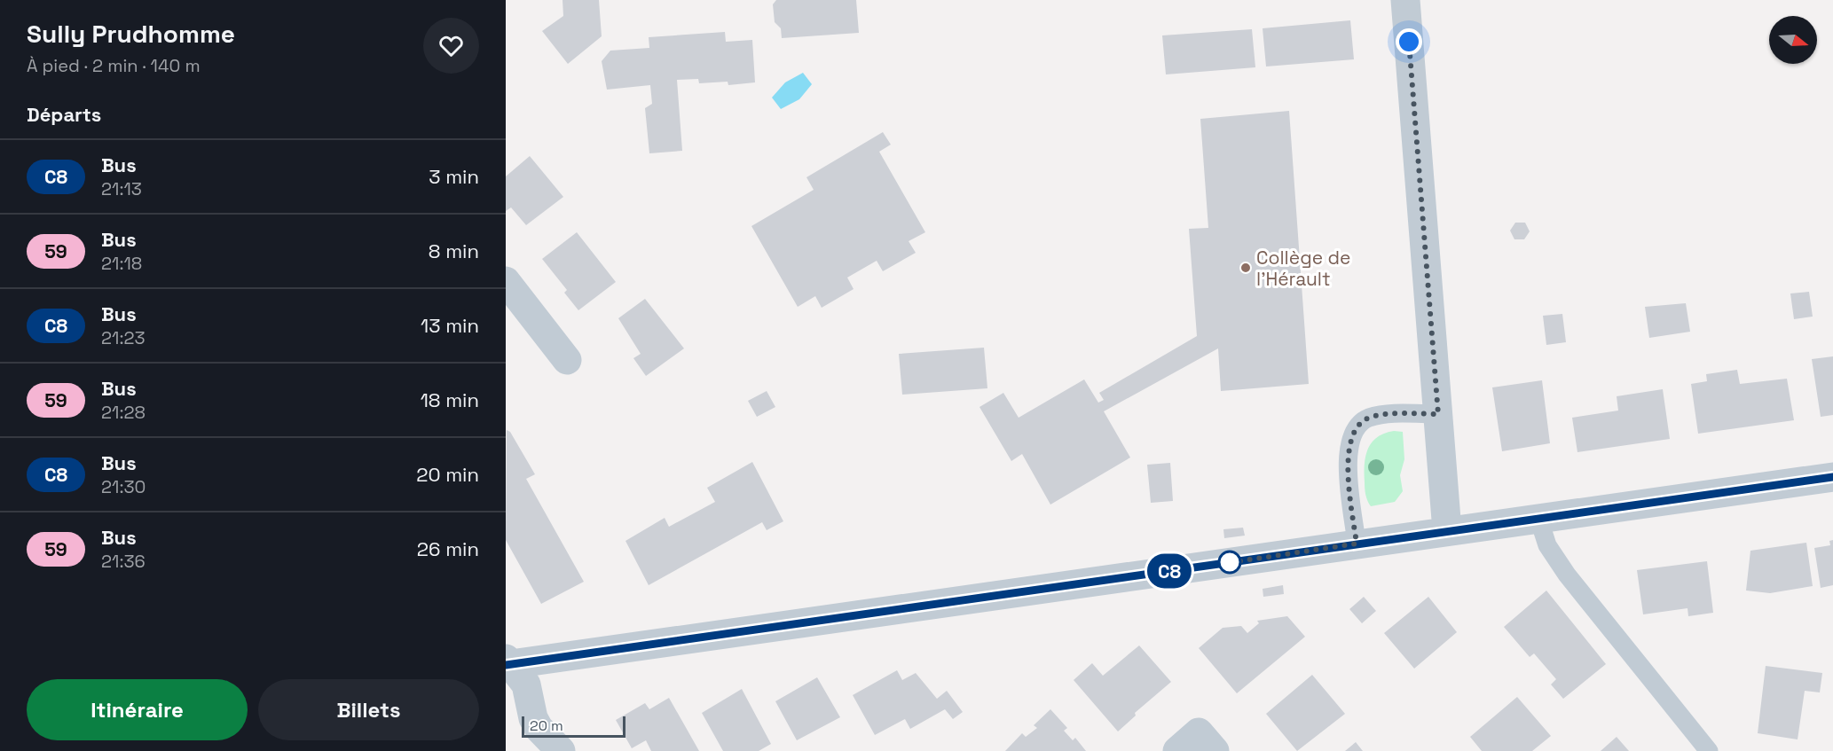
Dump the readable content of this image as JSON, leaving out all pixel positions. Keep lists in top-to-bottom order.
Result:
{
  "places": ["Collège de l'Hérault"],
  "lines": ["bus line C8"],
  "scale_bar": "20 m",
  "north": "right",
  "page": {
    "heading": [
      ["Sully Prudhomme", "À pied · 2 min · 140 m"],
      "Départs"
    ],
    "on_map": "C8",
    "list": [
      {
        "mark": "C8",
        "name": "Bus",
        "note": "21:13",
        "value": "3 min"
      },
      {
        "mark": "59",
        "name": "Bus",
        "note": "21:18",
        "value": "8 min"
      },
      {
        "mark": "C8",
        "name": "Bus",
        "note": "21:23",
        "value": "13 min"
      },
      {
        "mark": "59",
        "name": "Bus",
        "note": "21:28",
        "value": "18 min"
      },
      {
        "mark": "C8",
        "name": "Bus",
        "note": "21:30",
        "value": "20 min"
      },
      {
        "mark": "59",
        "name": "Bus",
        "note": "21:36",
        "value": "26 min"
      }
    ],
    "buttons": ["Itinéraire", "Billets"],
    "scale": "20 m"
  }
}
